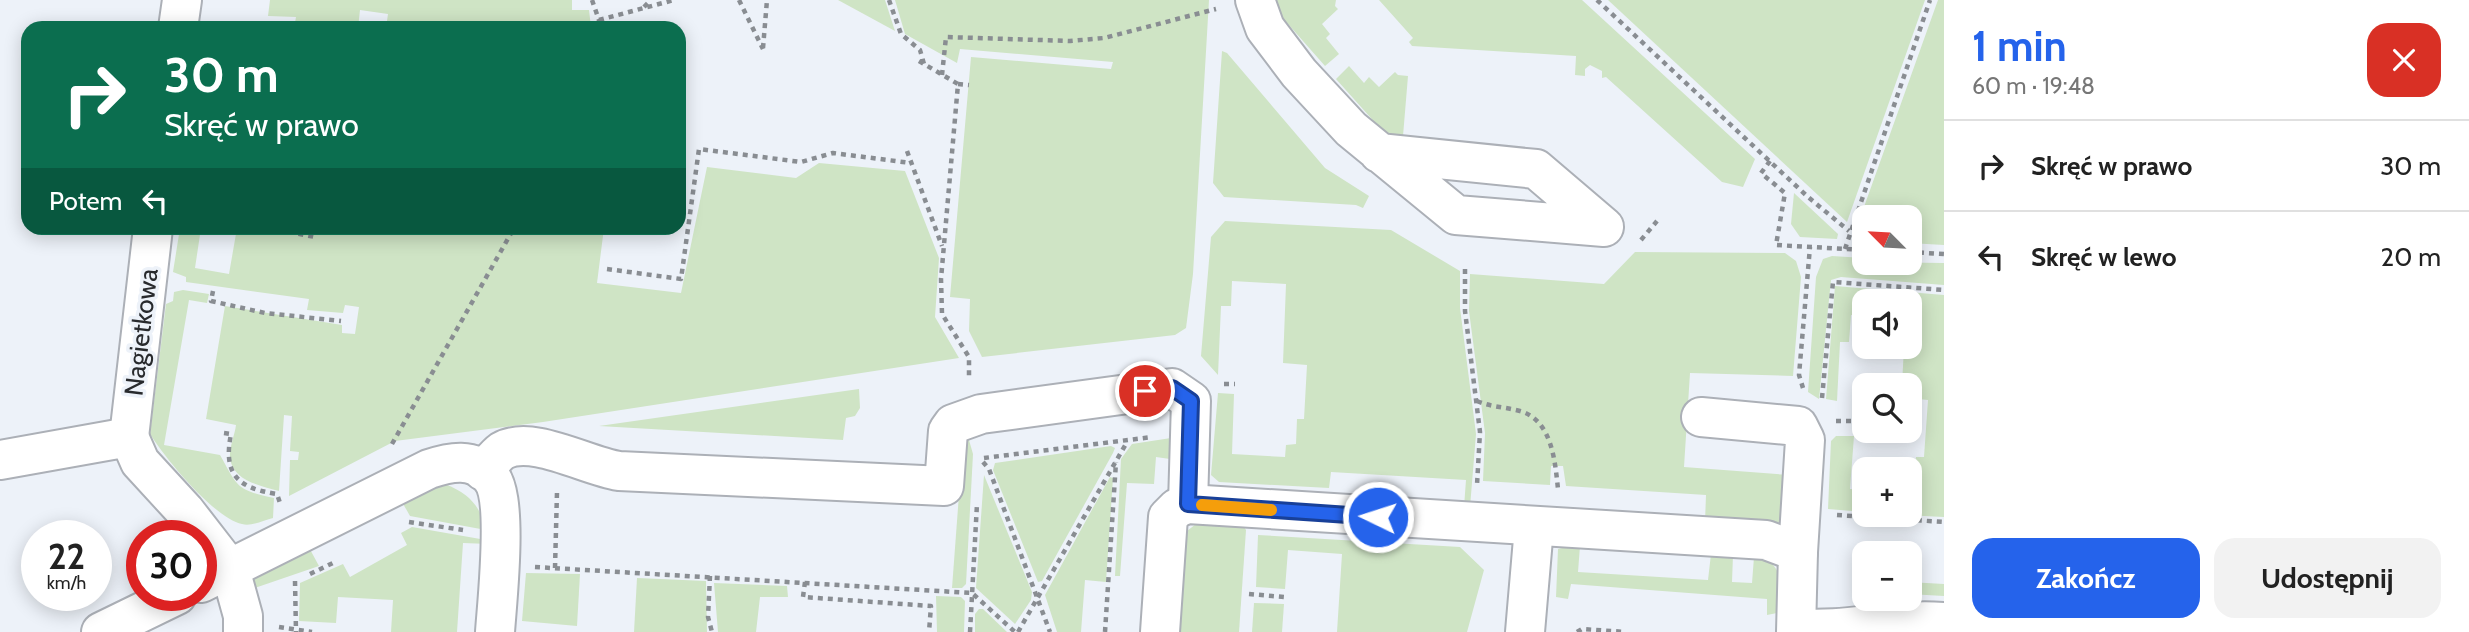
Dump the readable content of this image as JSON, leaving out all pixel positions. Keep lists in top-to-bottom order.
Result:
{
  "streets": {
    "street": ["Nagietkowa"]
  },
  "north": "top left",
  "page": {
    "heading": ["1 min", "60 m · 19:48"],
    "turn": ["30 m", "Skręć w prawo"],
    "list": [
      {
        "name": "Skręć w prawo",
        "value": "30 m"
      },
      {
        "name": "Skręć w lewo",
        "value": "20 m"
      }
    ],
    "then": "Potem",
    "map_buttons": ["+", "−"],
    "speed": "22 km/h",
    "limit": "30",
    "buttons": ["Zakończ", "Udostępnij"]
  }
}
